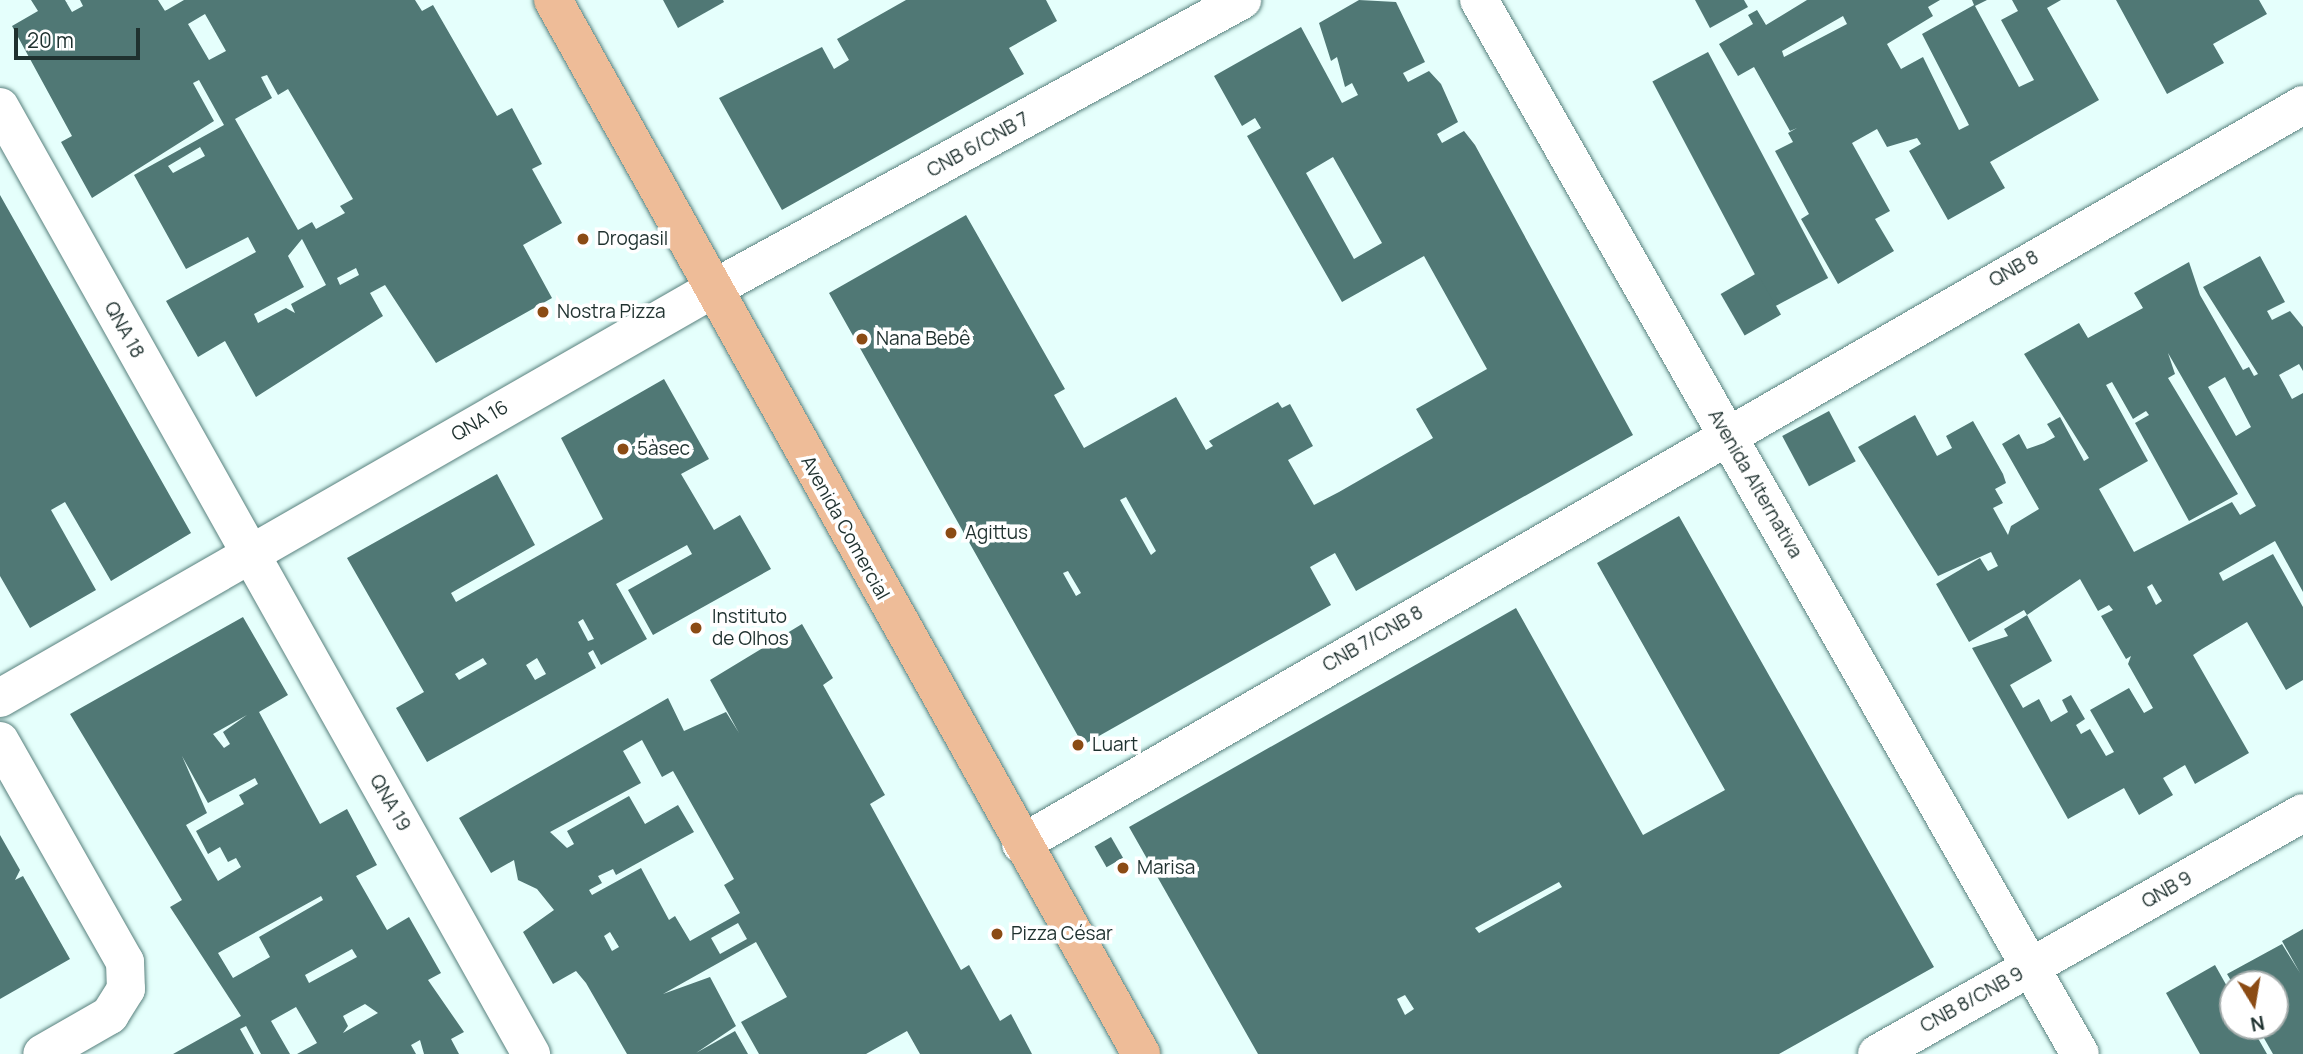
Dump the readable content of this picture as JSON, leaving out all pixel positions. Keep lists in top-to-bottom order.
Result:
{
  "streets": {
    "main road": ["Avenida Comercial"],
    "street": [
      "CNB 6/CNB 7",
      "QNB 8",
      "QNA 18",
      "QNA 16",
      "Avenida Alternativa",
      "CNB 7/CNB 8",
      "QNA 19",
      "QNB 9",
      "CNB 8/CNB 9"
    ]
  },
  "crossings": [
    ["CNB 6/CNB 7", "QNA 16"],
    ["CNB 6/CNB 7", "Avenida Comercial"],
    ["QNB 8", "Avenida Alternativa"],
    ["QNB 8", "CNB 7/CNB 8"],
    ["QNA 18", "QNA 16"],
    ["QNA 18", "QNA 19"],
    ["QNA 16", "Avenida Comercial"],
    ["QNA 16", "QNA 19"],
    ["Avenida Alternativa", "CNB 7/CNB 8"],
    ["Avenida Alternativa", "QNB 9"],
    ["Avenida Alternativa", "CNB 8/CNB 9"],
    ["Avenida Comercial", "CNB 7/CNB 8"],
    ["QNB 9", "CNB 8/CNB 9"]
  ],
  "places": [
    "Drogasil",
    "Nostra Pizza",
    "Nana Bebê",
    "5àsec",
    "Agittus",
    "Instituto de Olhos",
    "Luart",
    "Marisa",
    "Pizza César"
  ],
  "scale_bar": "20 m",
  "north": "bottom"
}
